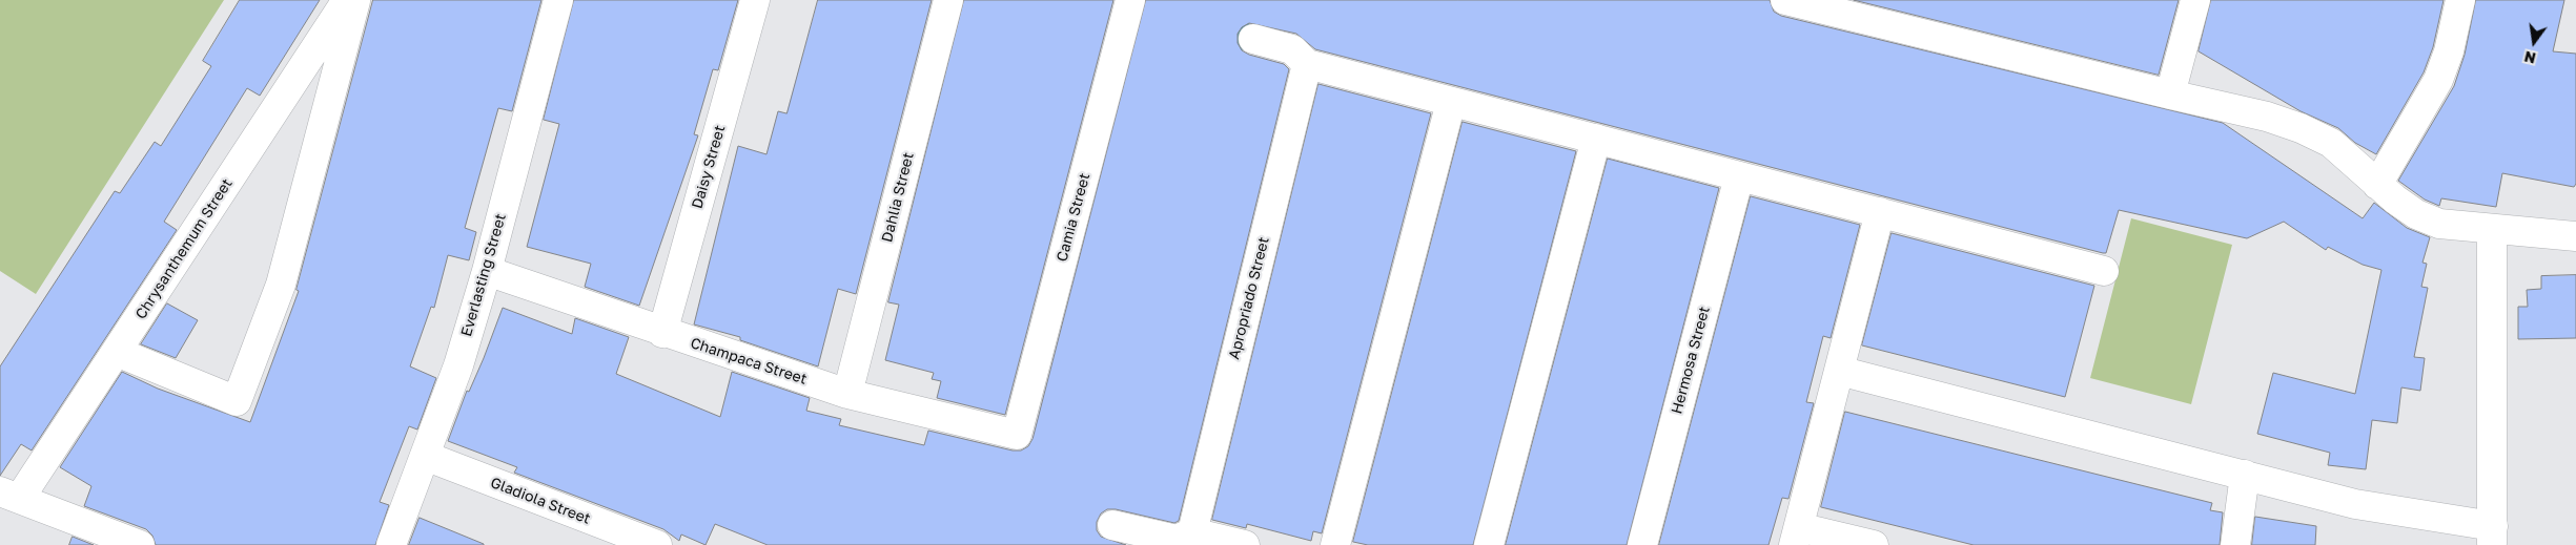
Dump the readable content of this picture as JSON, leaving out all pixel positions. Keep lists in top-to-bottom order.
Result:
{
  "streets": {
    "street": [
      "Daisy Street",
      "Dahlia Street",
      "Camia Street",
      "Chrysanthemum Street",
      "Everlasting Street",
      "Apropriado Street",
      "Hermosa Street",
      "Champaca Street",
      "Gladiola Street"
    ]
  },
  "crossings": [
    ["Daisy Street", "Champaca Street"],
    ["Dahlia Street", "Champaca Street"],
    ["Camia Street", "Champaca Street"],
    ["Everlasting Street", "Champaca Street"],
    ["Everlasting Street", "Gladiola Street"]
  ],
  "north": "bottom"
}
